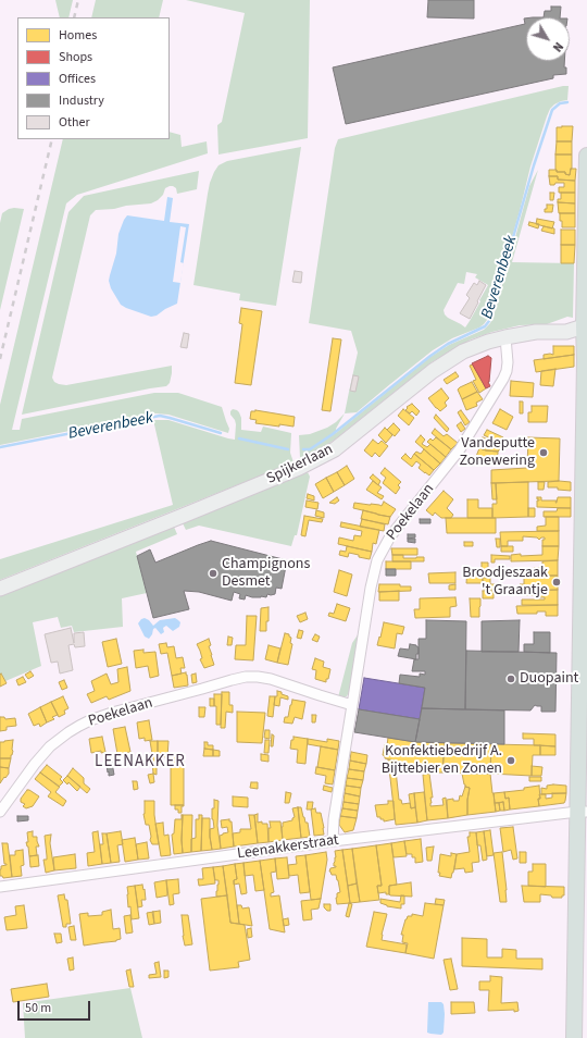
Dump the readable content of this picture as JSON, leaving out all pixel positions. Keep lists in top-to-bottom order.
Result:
{
  "streets": {
    "street": ["Spijkerlaan", "Poekelaan", "Leenakkerstraat"]
  },
  "crossings": [
    ["Spijkerlaan", "Poekelaan"],
    ["Poekelaan", "Leenakkerstraat"]
  ],
  "districts": ["LEENAKKER"],
  "water": ["Beverenbeek"],
  "places": [
    "Vandeputte Zonewering",
    "Champignons Desmet",
    "Broodjeszaak 't Graantje",
    "Duopaint",
    "Konfektiebedrijf A. Bijttebier en Zonen"
  ],
  "legend": [
    "Homes",
    "Shops",
    "Offices",
    "Industry",
    "Other"
  ],
  "scale_bar": "50 m",
  "north": "bottom right"
}
